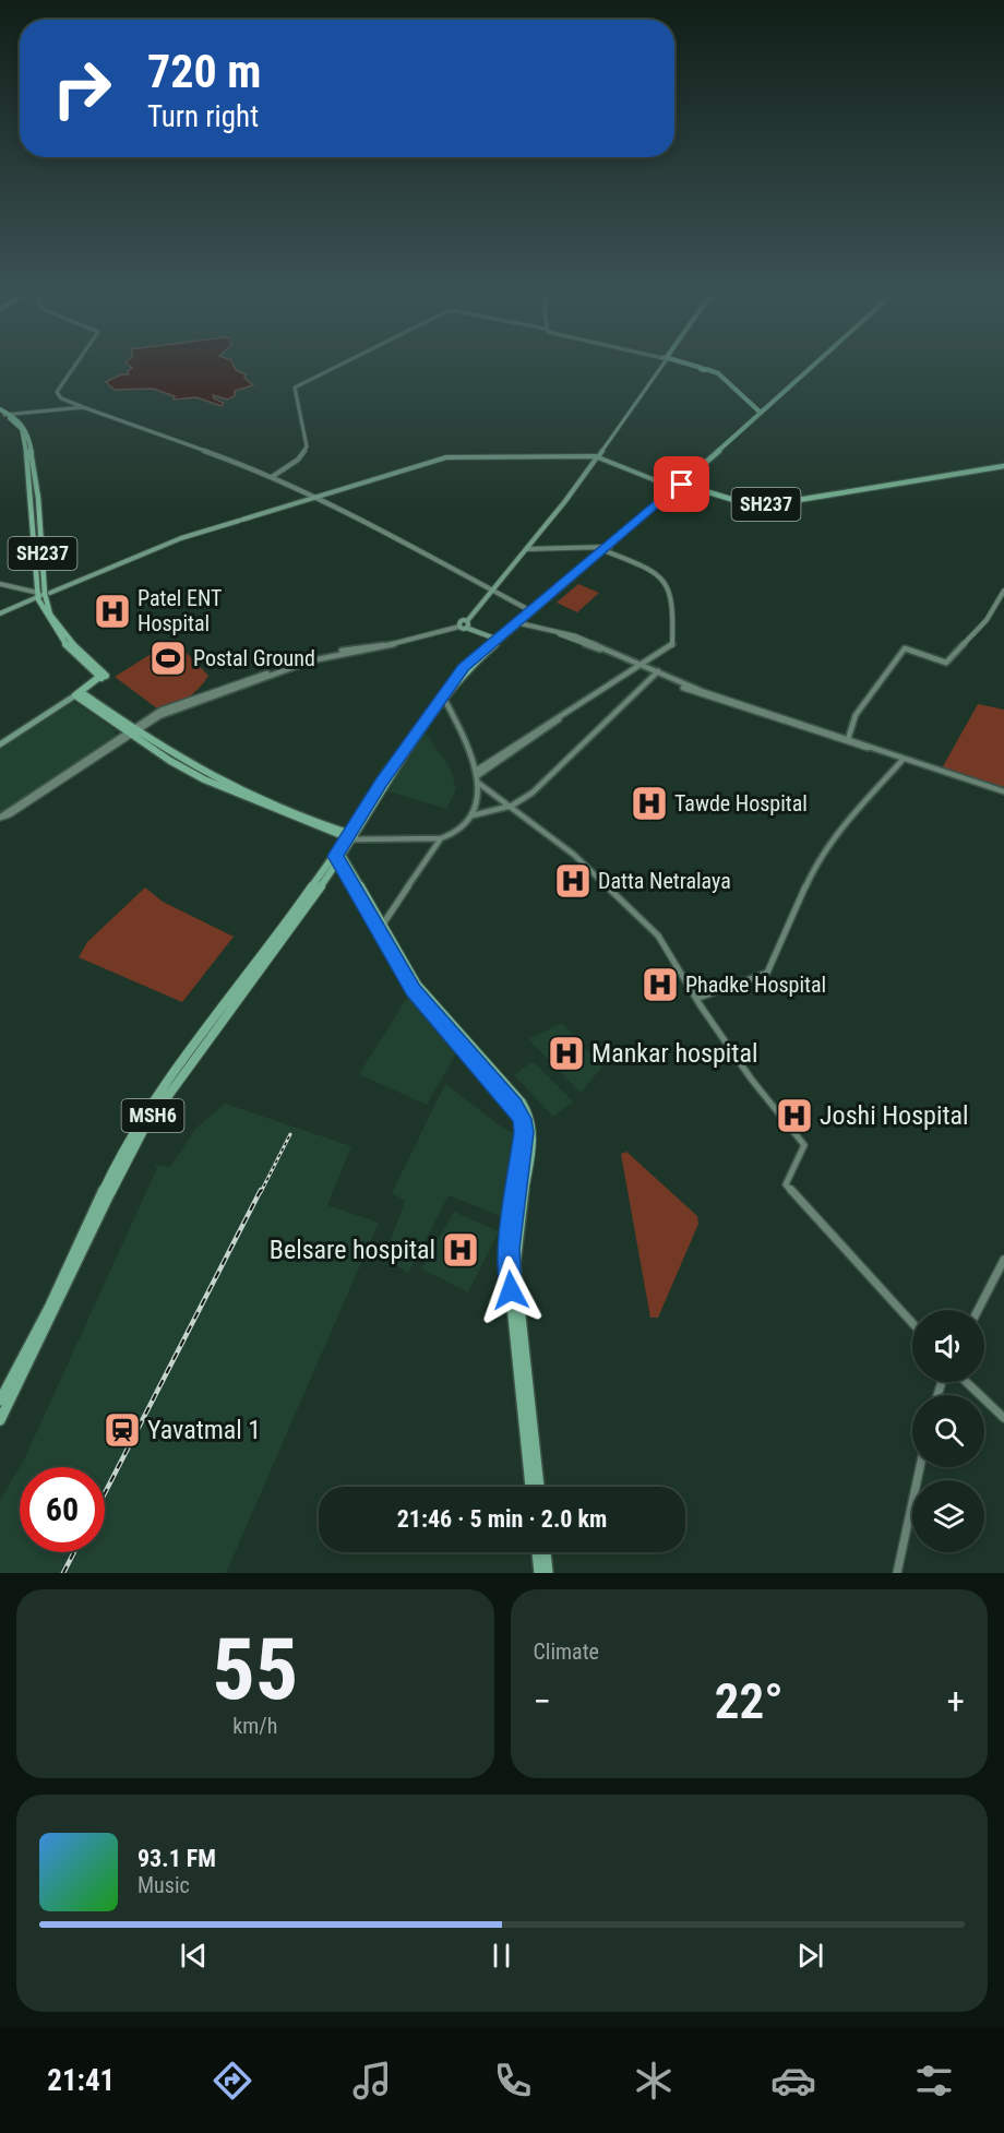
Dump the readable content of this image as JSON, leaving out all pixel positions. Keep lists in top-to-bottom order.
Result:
{
  "streets": {
    "main road": ["SH237", "MSH6"]
  },
  "places": {
    "hospital": [
      "Patel ENT Hospital",
      "Tawde Hospital",
      "Datta Netralaya",
      "Phadke Hospital",
      "Mankar hospital",
      "Joshi Hospital",
      "Belsare hospital"
    ],
    "sports": ["Postal Ground"],
    "station": ["Yavatmal 1"]
  },
  "page": {
    "turn": ["720 m", "Turn right"],
    "limit": "60",
    "trip": "21:46 · 5 min · 2.0 km",
    "tile": [
      ["55", "km/h"],
      "Climate"
    ],
    "heat": ["−", "22°", "+"],
    "song": ["93.1 FM", "Music"],
    "tabs": "21:41"
  }
}
